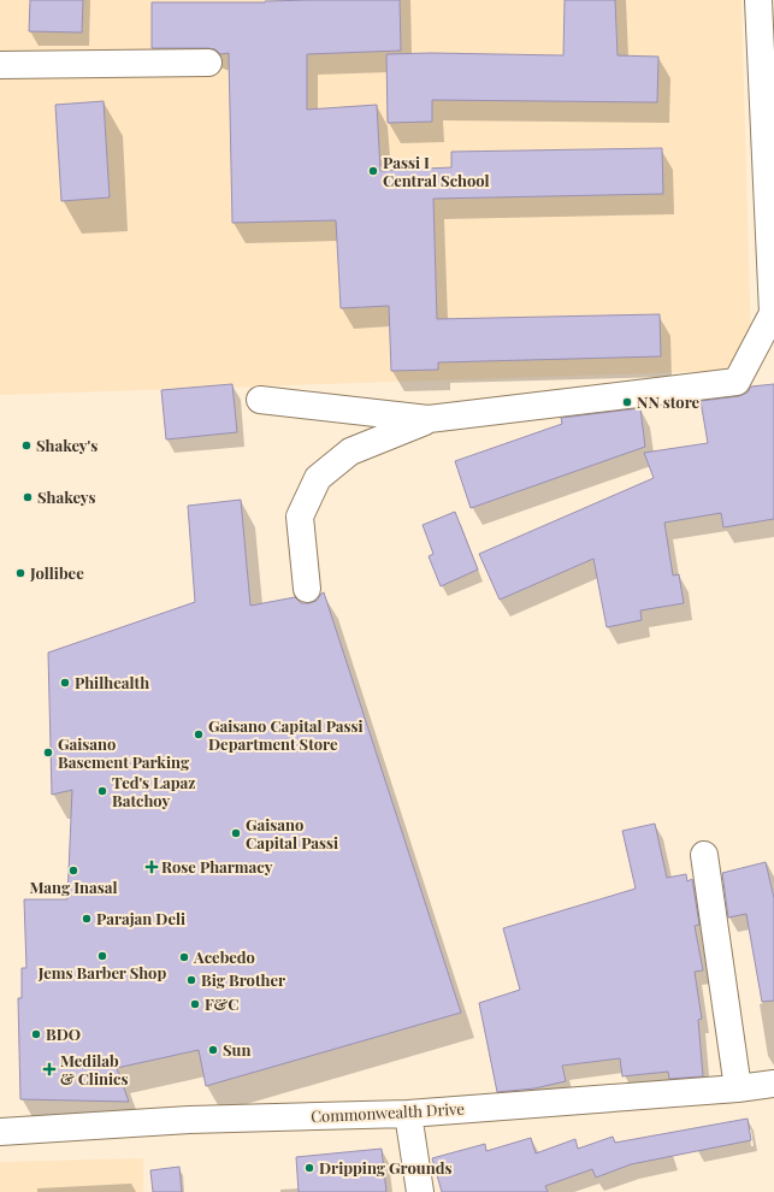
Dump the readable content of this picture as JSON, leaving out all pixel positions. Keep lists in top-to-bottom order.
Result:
{
  "streets": {
    "street": ["Commonwealth Drive"]
  },
  "places": {
    "other": [
      "Passi I Central School",
      "NN store",
      "Shakey's",
      "Shakeys",
      "Jollibee",
      "Philhealth",
      "Gaisano Capital Passi Department Store",
      "Gaisano Basement Parking",
      "Ted's Lapaz Batchoy",
      "Gaisano Capital Passi",
      "Mang Inasal",
      "Parajan Deli",
      "Jems Barber Shop",
      "Acebedo",
      "Big Brother",
      "F&C",
      "BDO",
      "Sun",
      "Dripping Grounds"
    ],
    "health": ["Rose Pharmacy", "Medilab & Clinics"]
  }
}
